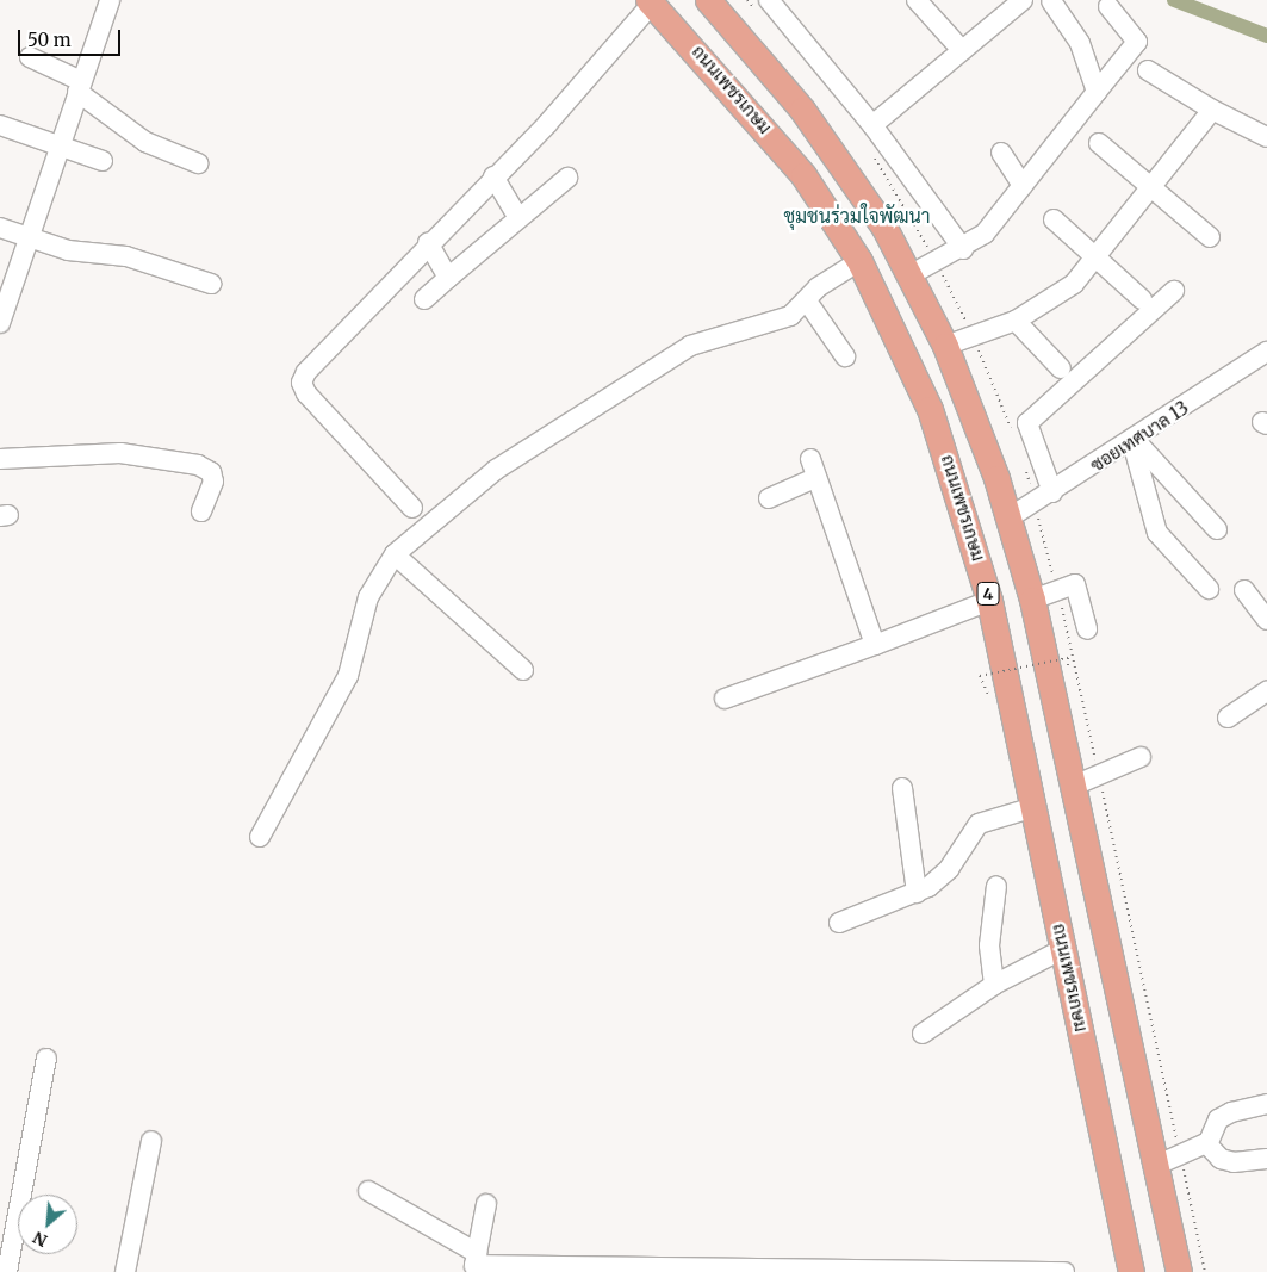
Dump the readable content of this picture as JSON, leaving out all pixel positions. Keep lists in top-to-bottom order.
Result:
{
  "streets": {
    "main road": ["ถนนเพชรเกษม", "4"],
    "street": ["ซอยเทศบาล 13"]
  },
  "crossings": [
    ["ซอยเทศบาล 13", "4"]
  ],
  "districts": ["ชุมชนร่วมใจพัฒนา"],
  "scale_bar": "50 m",
  "north": "bottom left"
}
